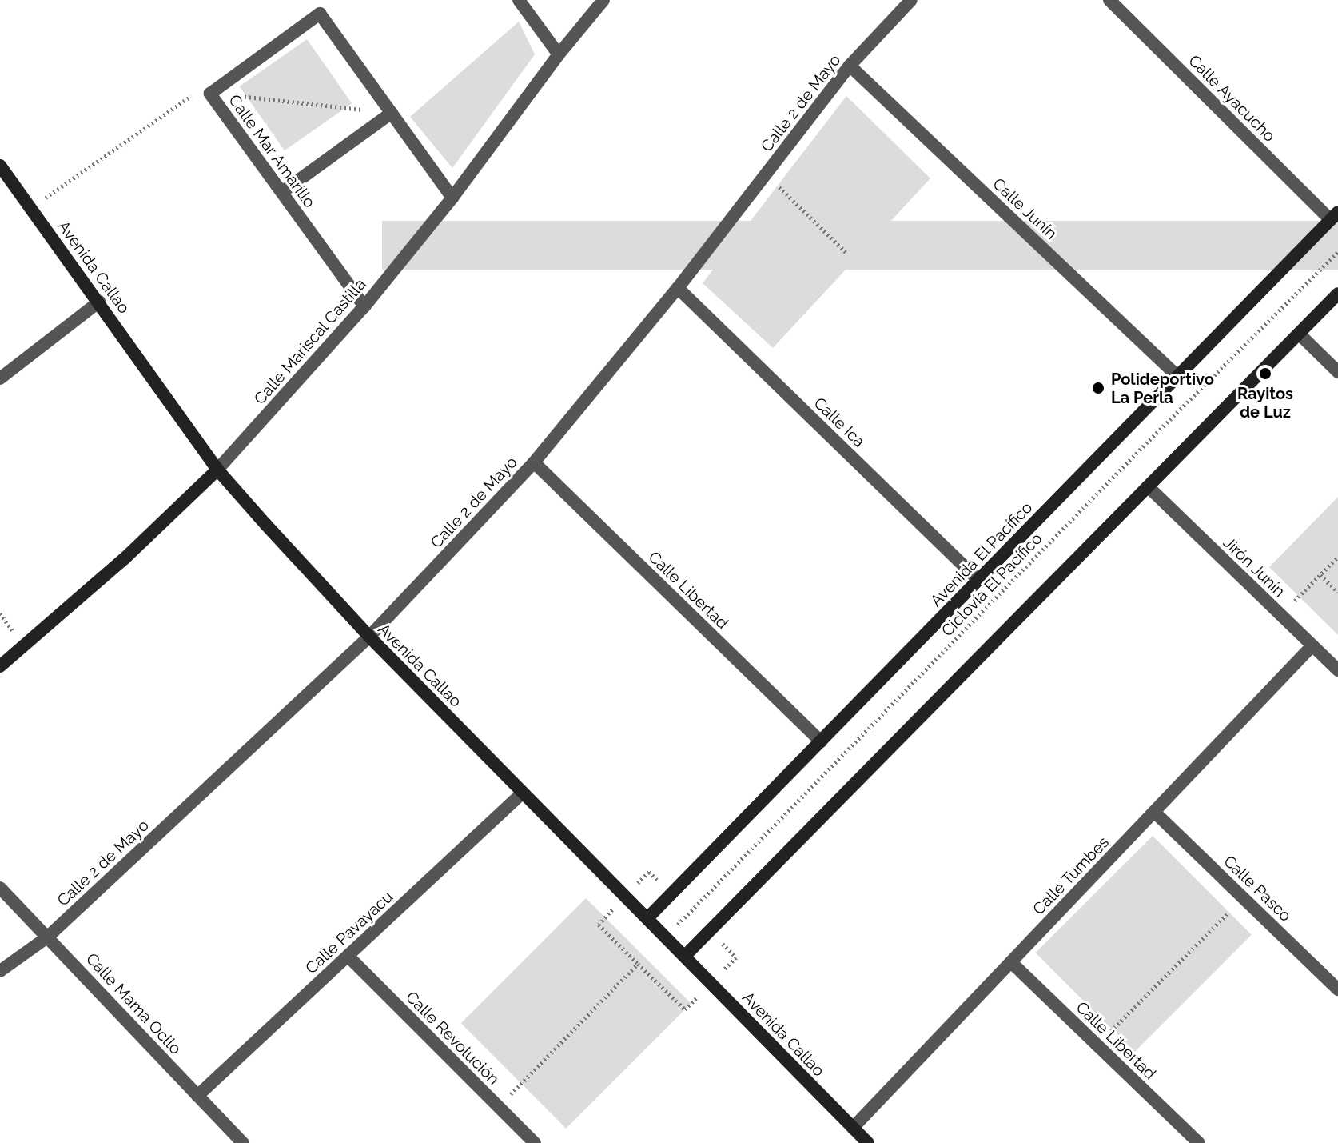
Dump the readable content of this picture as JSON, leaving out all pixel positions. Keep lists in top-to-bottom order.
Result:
{
  "streets": {
    "street": [
      "Calle Ayacucho",
      "Calle 2 de Mayo",
      "Calle Mar Amarillo",
      "Calle Junín",
      "Avenida Callao",
      "Calle Mariscal Castilla",
      "Calle Ica",
      "Avenida El Pacífico",
      "Jirón Junín",
      "Calle Libertad",
      "Calle Tumbes",
      "Calle Pasco",
      "Calle Pavayacu",
      "Calle Mama Ocllo",
      "Calle Revolución"
    ],
    "path": ["Ciclovía El Pacífico"]
  },
  "crossings": [
    ["Calle Ayacucho", "Avenida El Pacífico"],
    ["Calle 2 de Mayo", "Calle Junín"],
    ["Calle 2 de Mayo", "Avenida Callao"],
    ["Calle 2 de Mayo", "Calle Ica"],
    ["Calle 2 de Mayo", "Calle Libertad"],
    ["Calle 2 de Mayo", "Calle Mama Ocllo"],
    ["Calle Mar Amarillo", "Calle Mariscal Castilla"],
    ["Calle Junín", "Avenida El Pacífico"],
    ["Avenida Callao", "Calle Mariscal Castilla"],
    ["Avenida Callao", "Avenida El Pacífico"],
    ["Avenida Callao", "Ciclovía El Pacífico"],
    ["Avenida Callao", "Calle Tumbes"],
    ["Avenida Callao", "Calle Pavayacu"],
    ["Calle Ica", "Avenida El Pacífico"],
    ["Avenida El Pacífico", "Calle Libertad"],
    ["Jirón Junín", "Calle Tumbes"],
    ["Calle Libertad", "Calle Tumbes"],
    ["Calle Tumbes", "Calle Pasco"],
    ["Calle Pavayacu", "Calle Mama Ocllo"],
    ["Calle Pavayacu", "Calle Revolución"]
  ],
  "places": ["Rayitos de Luz", "Polideportivo La Perla"]
}
